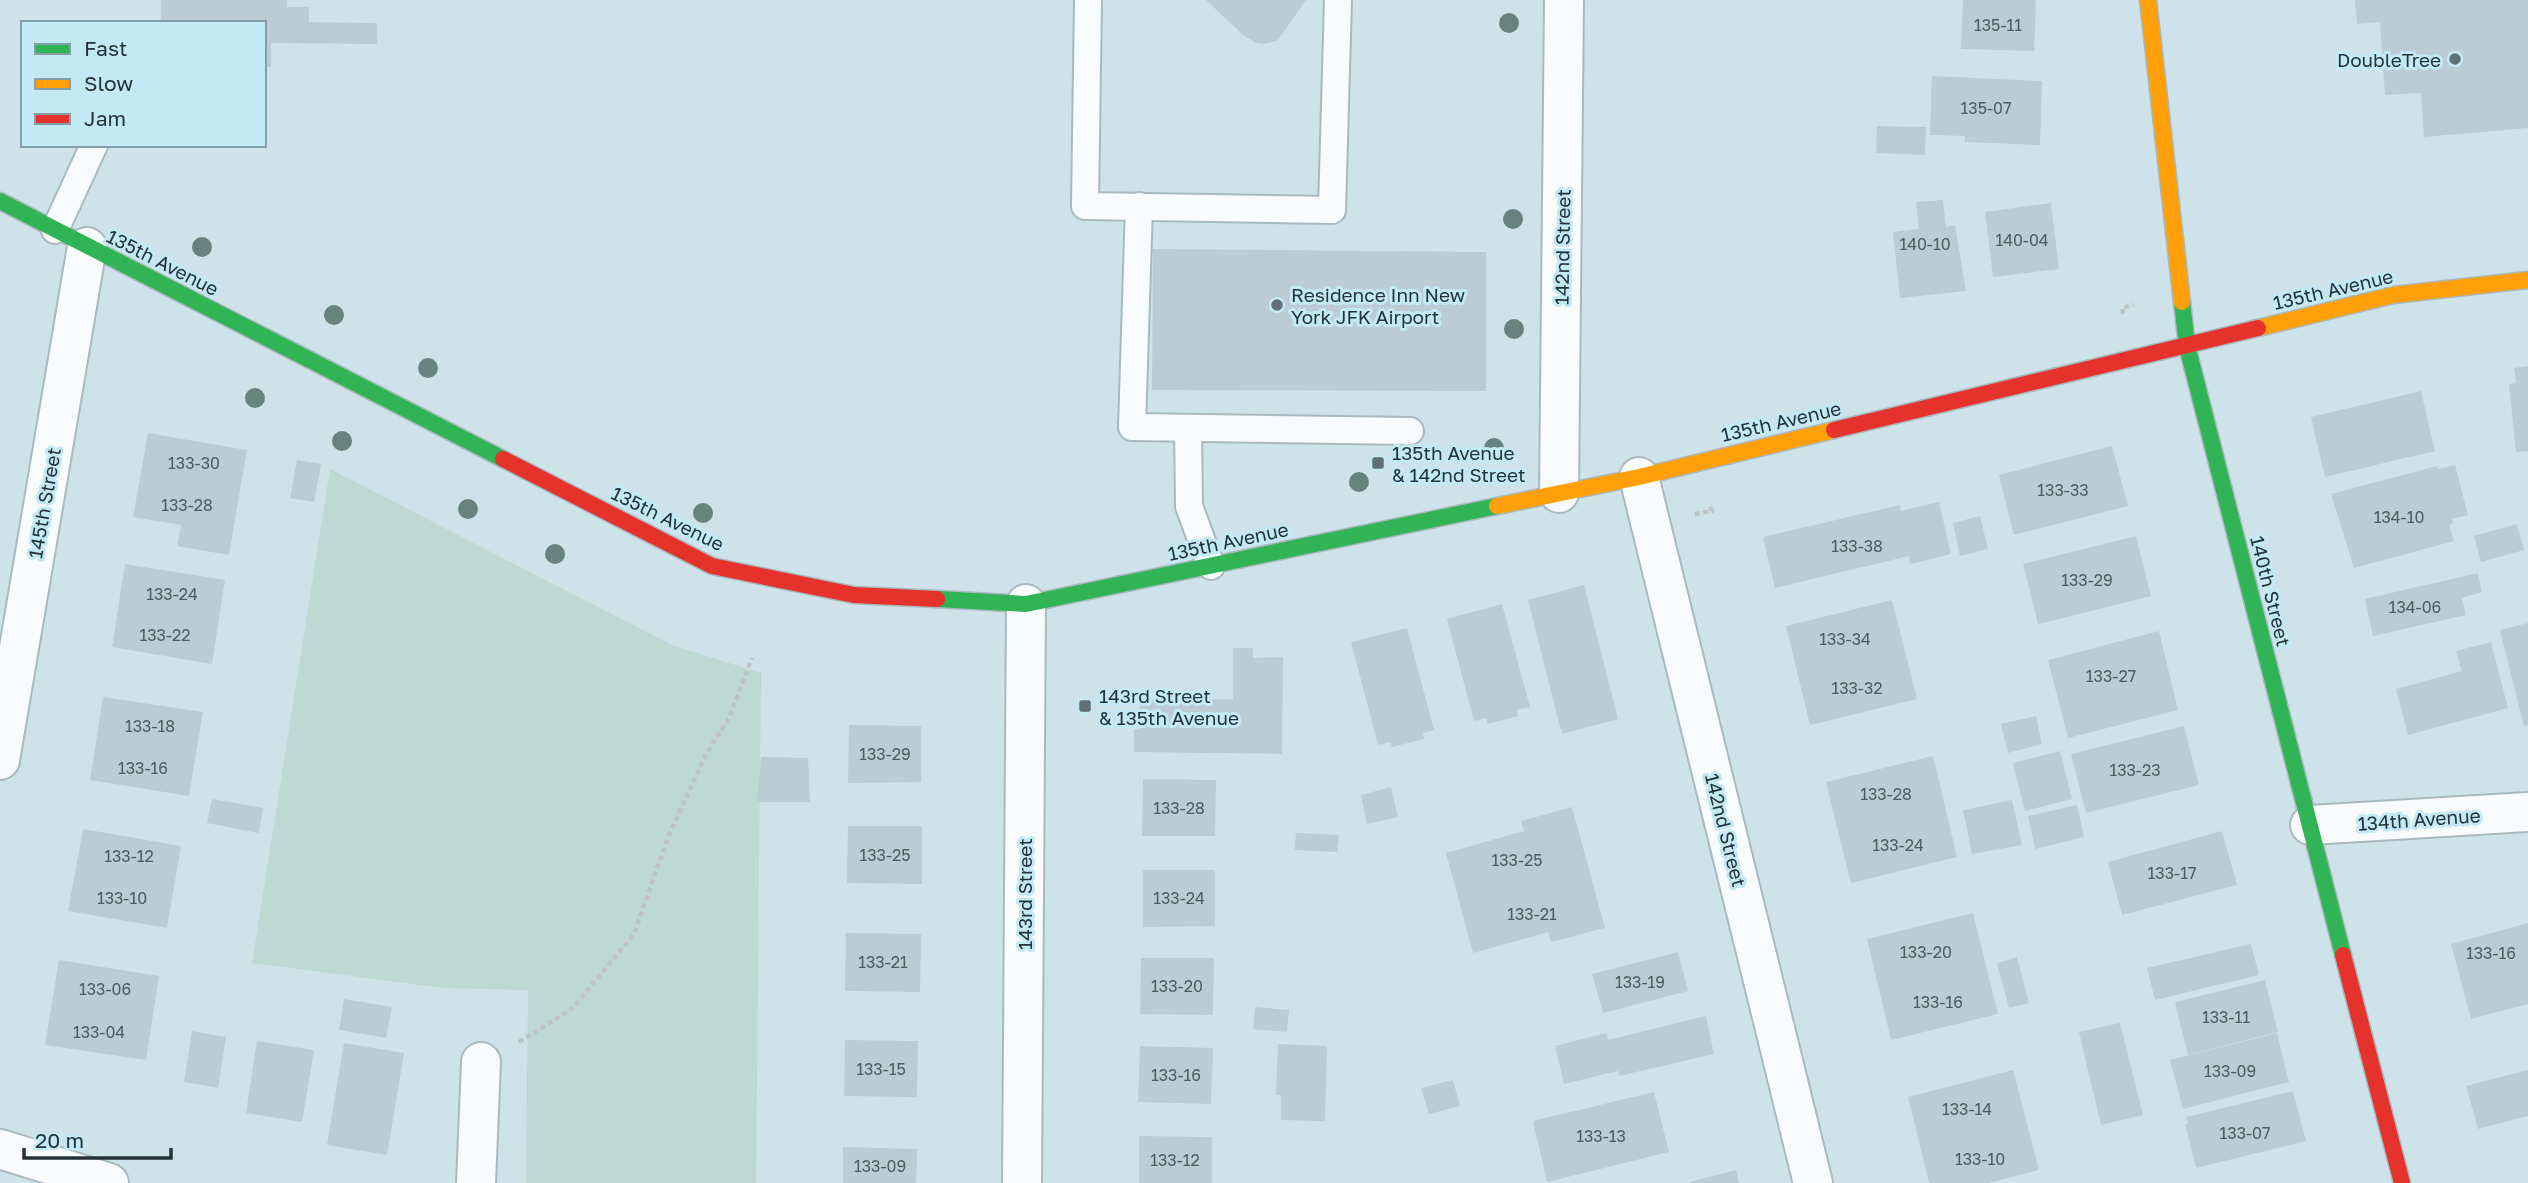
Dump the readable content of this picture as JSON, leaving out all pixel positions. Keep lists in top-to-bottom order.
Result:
{
  "streets": {
    "street": [
      "142nd Street",
      "135th Avenue",
      "145th Street",
      "140th Street",
      "134th Avenue",
      "143rd Street"
    ]
  },
  "crossings": [
    ["142nd Street", "135th Avenue"],
    ["135th Avenue", "145th Street"],
    ["135th Avenue", "140th Street"],
    ["135th Avenue", "143rd Street"],
    ["140th Street", "134th Avenue"]
  ],
  "places": {
    "other": ["DoubleTree", "Residence Inn New York JFK Airport"],
    "transit": ["135th Avenue & 142nd Street", "143rd Street & 135th Avenue"]
  },
  "house_numbers": [
    "135-11",
    "135-07",
    "140-04",
    "140-10",
    "133-30",
    "133-33",
    "133-28",
    "134-10",
    "133-38",
    "133-29",
    "133-24",
    "134-06",
    "133-22",
    "133-34",
    "133-27",
    "133-32",
    "133-18",
    "133-29",
    "133-16",
    "133-23",
    "133-28",
    "133-28",
    "133-24",
    "133-25",
    "133-12",
    "133-25",
    "133-17",
    "133-10",
    "133-24",
    "133-21",
    "133-20",
    "133-16",
    "133-21",
    "133-19",
    "133-20",
    "133-06",
    "133-16",
    "133-11",
    "133-04",
    "133-15",
    "133-09",
    "133-16",
    "133-14",
    "133-07",
    "133-13",
    "133-10",
    "133-12",
    "133-09"
  ],
  "legend": ["Fast", "Slow", "Jam"],
  "scale_bar": "20 m"
}
